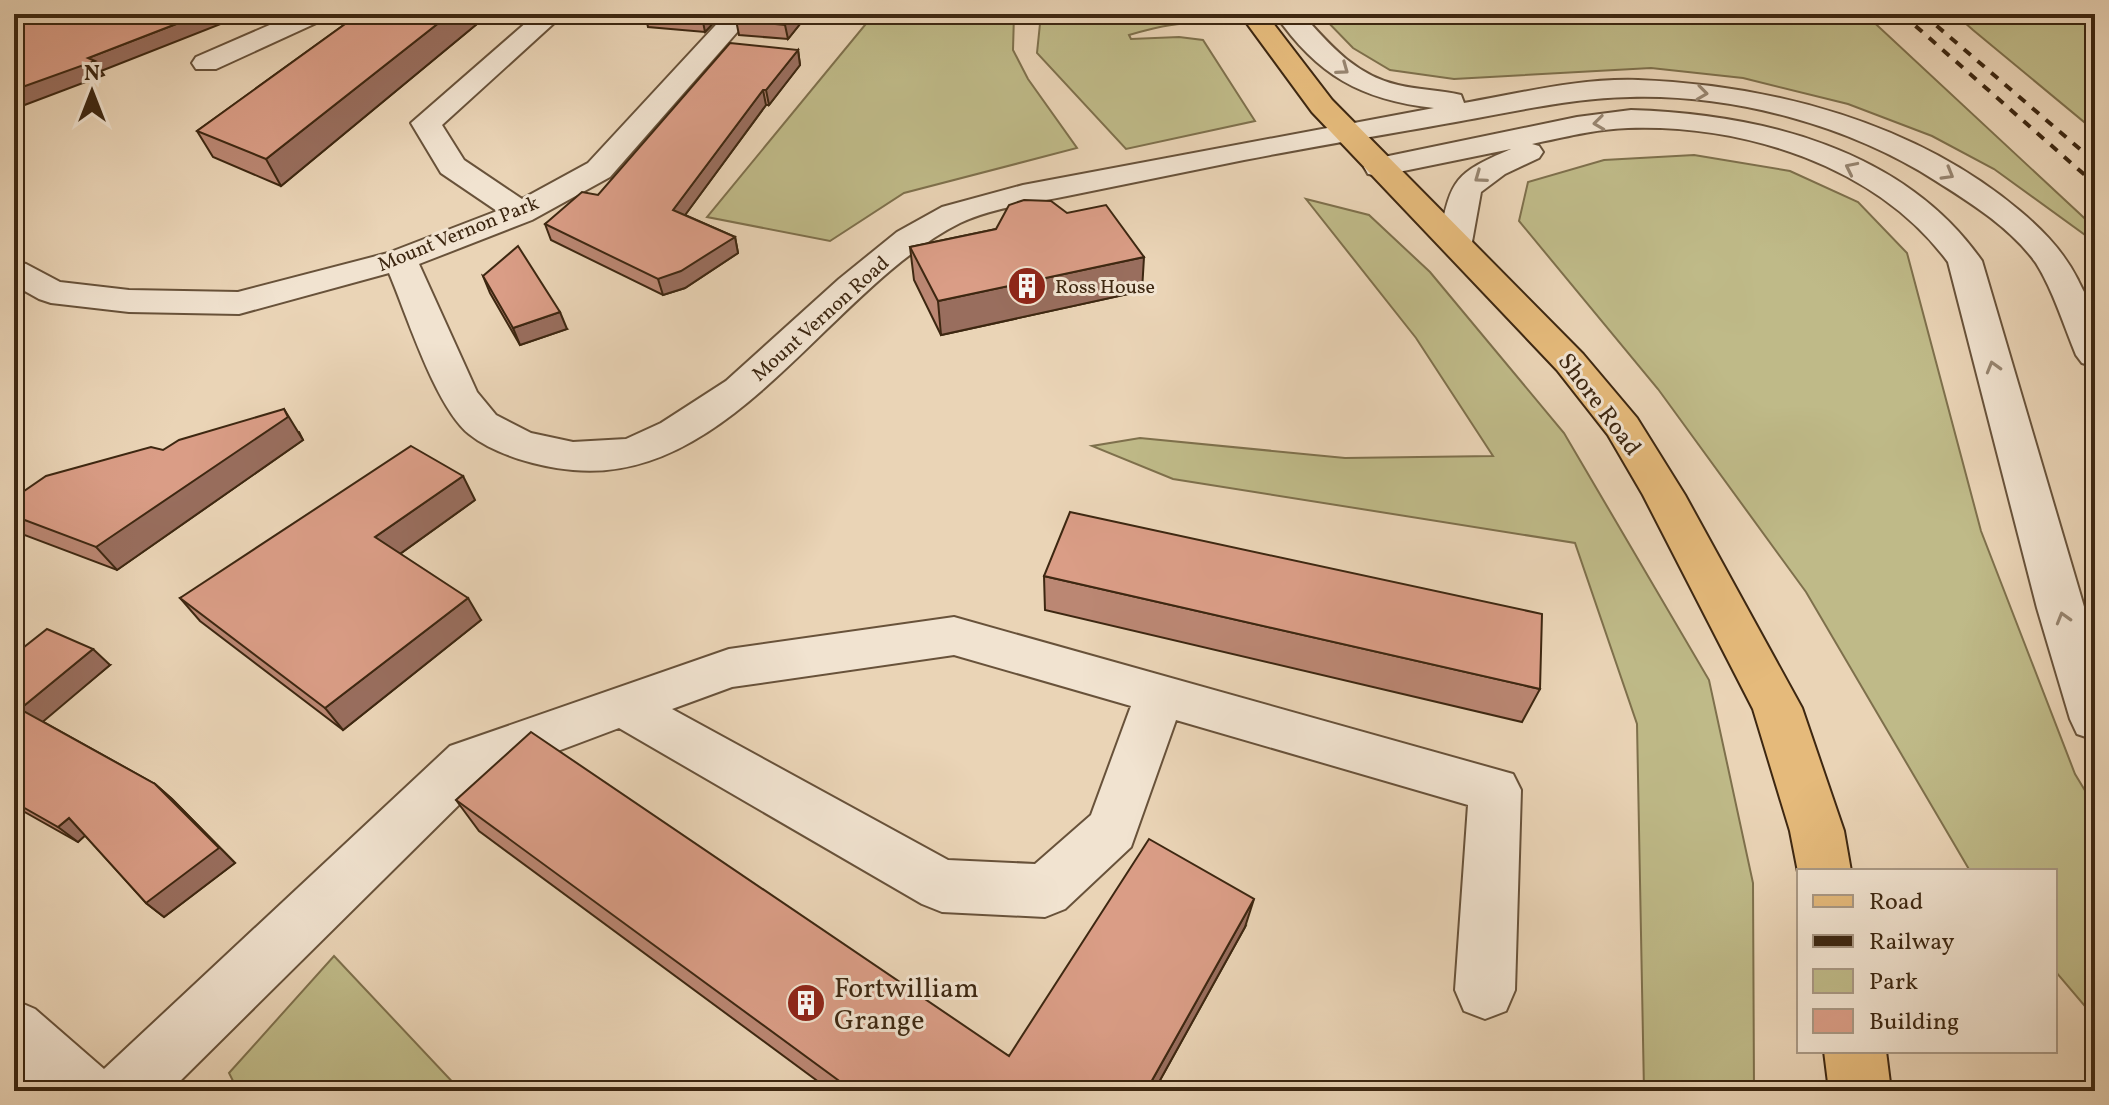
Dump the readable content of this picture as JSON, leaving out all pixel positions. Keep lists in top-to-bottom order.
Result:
{
  "streets": {
    "main road": ["Shore Road"],
    "street": ["Mount Vernon Park", "Mount Vernon Road"]
  },
  "crossings": [
    ["Mount Vernon Park", "Mount Vernon Road"],
    ["Mount Vernon Road", "Shore Road"]
  ],
  "places": {
    "building": ["Ross House", "Fortwilliam Grange"]
  },
  "legend": [
    "Road",
    "Railway",
    "Park",
    "Building"
  ],
  "north": "top"
}
